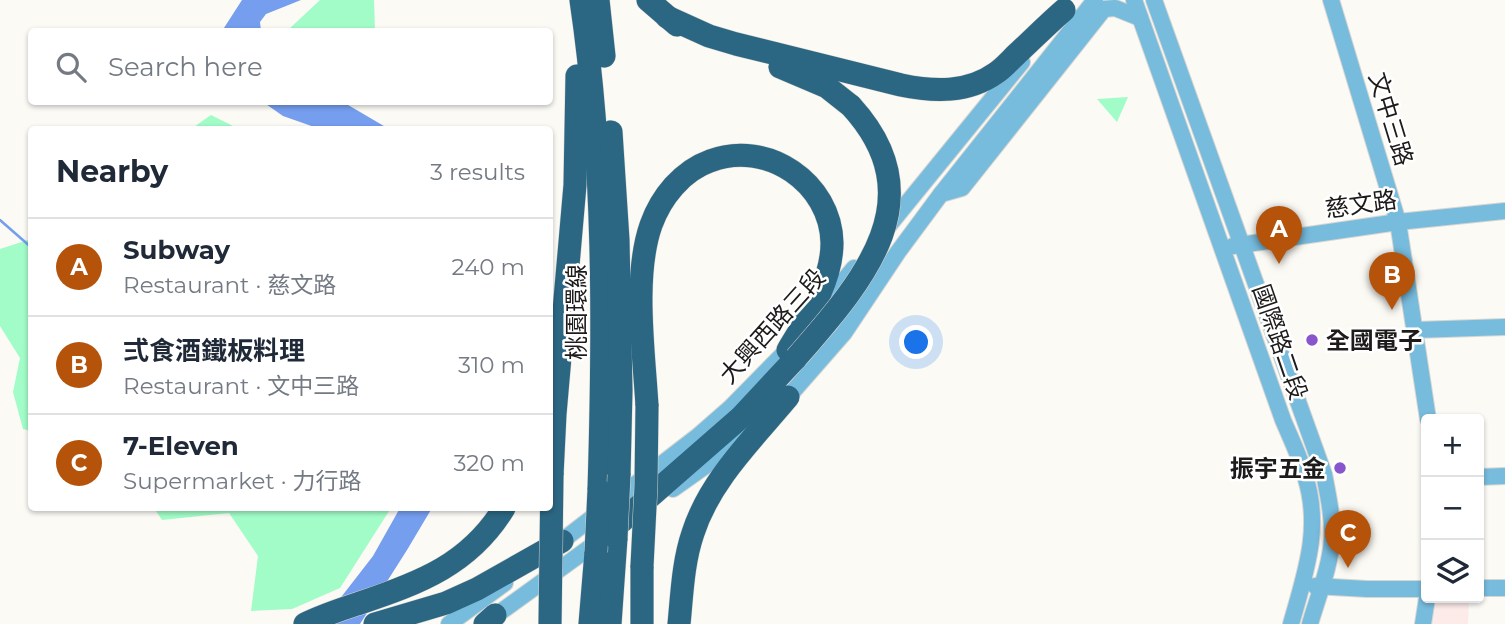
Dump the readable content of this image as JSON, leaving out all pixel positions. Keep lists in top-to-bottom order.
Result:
{
  "streets": {
    "highway": ["桃園環線"],
    "street": [
      "文中三路",
      "慈文路",
      "大興西路三段",
      "國際路二段"
    ]
  },
  "crossings": [
    ["文中三路", "慈文路"],
    ["慈文路", "國際路二段"]
  ],
  "places": ["全國電子", "振宇五金"],
  "page": {
    "search": "Search here",
    "heading": ["Nearby", "3 results"],
    "pins": ["A", "B", "C"],
    "list": [
      {
        "mark": "A",
        "name": "Subway",
        "note": "Restaurant · 慈文路",
        "value": "240 m"
      },
      {
        "mark": "B",
        "name": "弍食酒鐵板料理",
        "note": "Restaurant · 文中三路",
        "value": "310 m"
      },
      {
        "mark": "C",
        "name": "7-Eleven",
        "note": "Supermarket · 力行路",
        "value": "320 m"
      }
    ],
    "map_buttons": ["+", "−"]
  }
}
